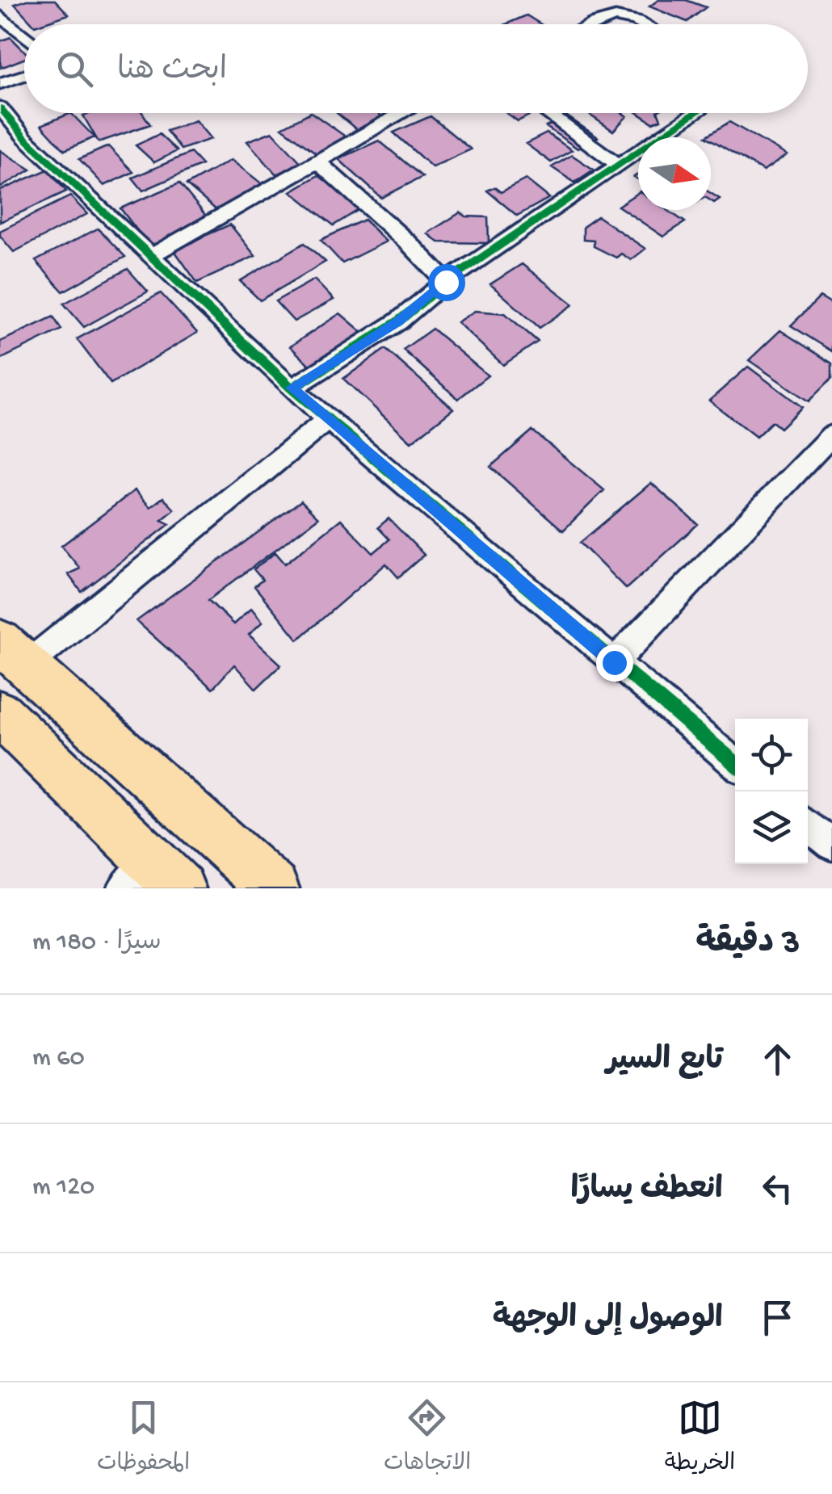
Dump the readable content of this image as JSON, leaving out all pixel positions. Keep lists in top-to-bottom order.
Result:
{
  "north": "right",
  "page": {
    "search": "ابحث هنا",
    "heading": ["3 دقيقة", "سيرًا · 180 m"],
    "list": [
      ["تابع السير", "60 m"],
      ["انعطف يسارًا", "120 m"],
      "الوصول إلى الوجهة"
    ],
    "nav": ["الخريطة", "الاتجاهات", "المحفوظات"]
  }
}
